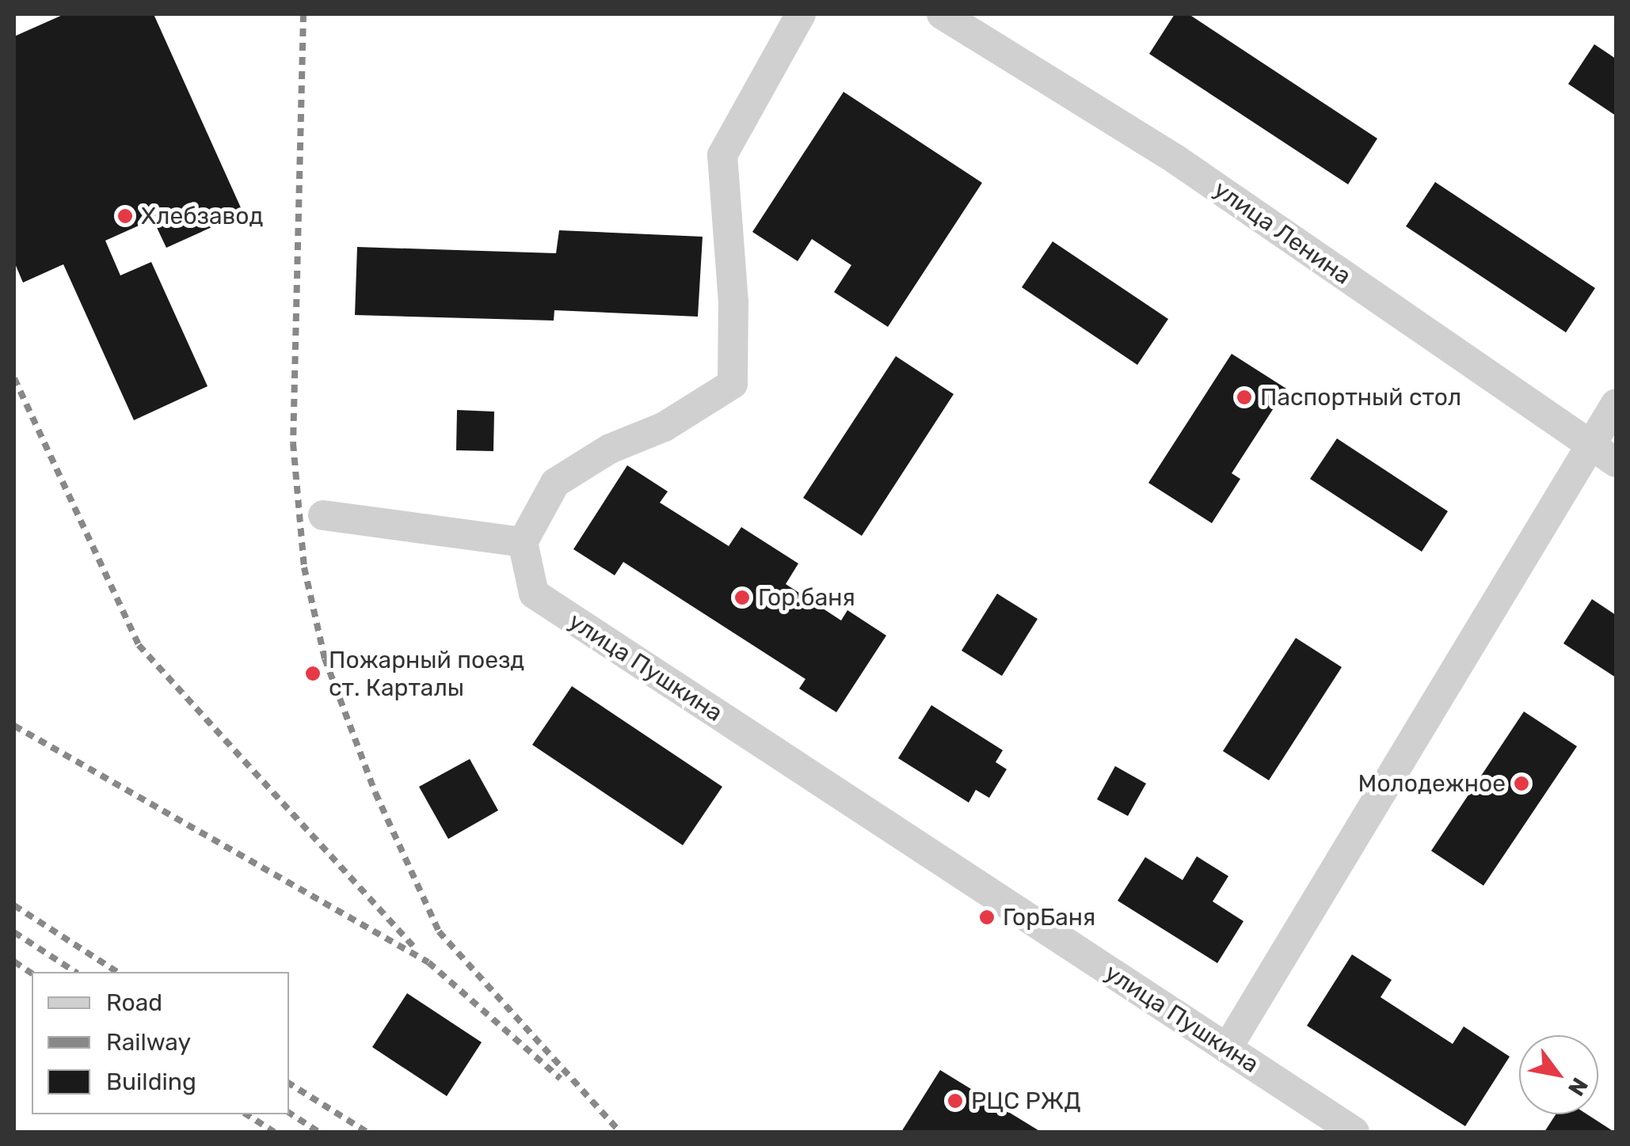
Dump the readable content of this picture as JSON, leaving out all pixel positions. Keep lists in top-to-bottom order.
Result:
{
  "streets": {
    "street": ["улица Ленина", "улица Пушкина"]
  },
  "places": [
    "Хлебзавод",
    "Паспортный стол",
    "Гор.баня",
    "Пожарный поезд ст. Карталы",
    "Молодежное",
    "ГорБаня",
    "РЦС РЖД"
  ],
  "legend": ["Road", "Railway", "Building"],
  "north": "bottom right"
}
